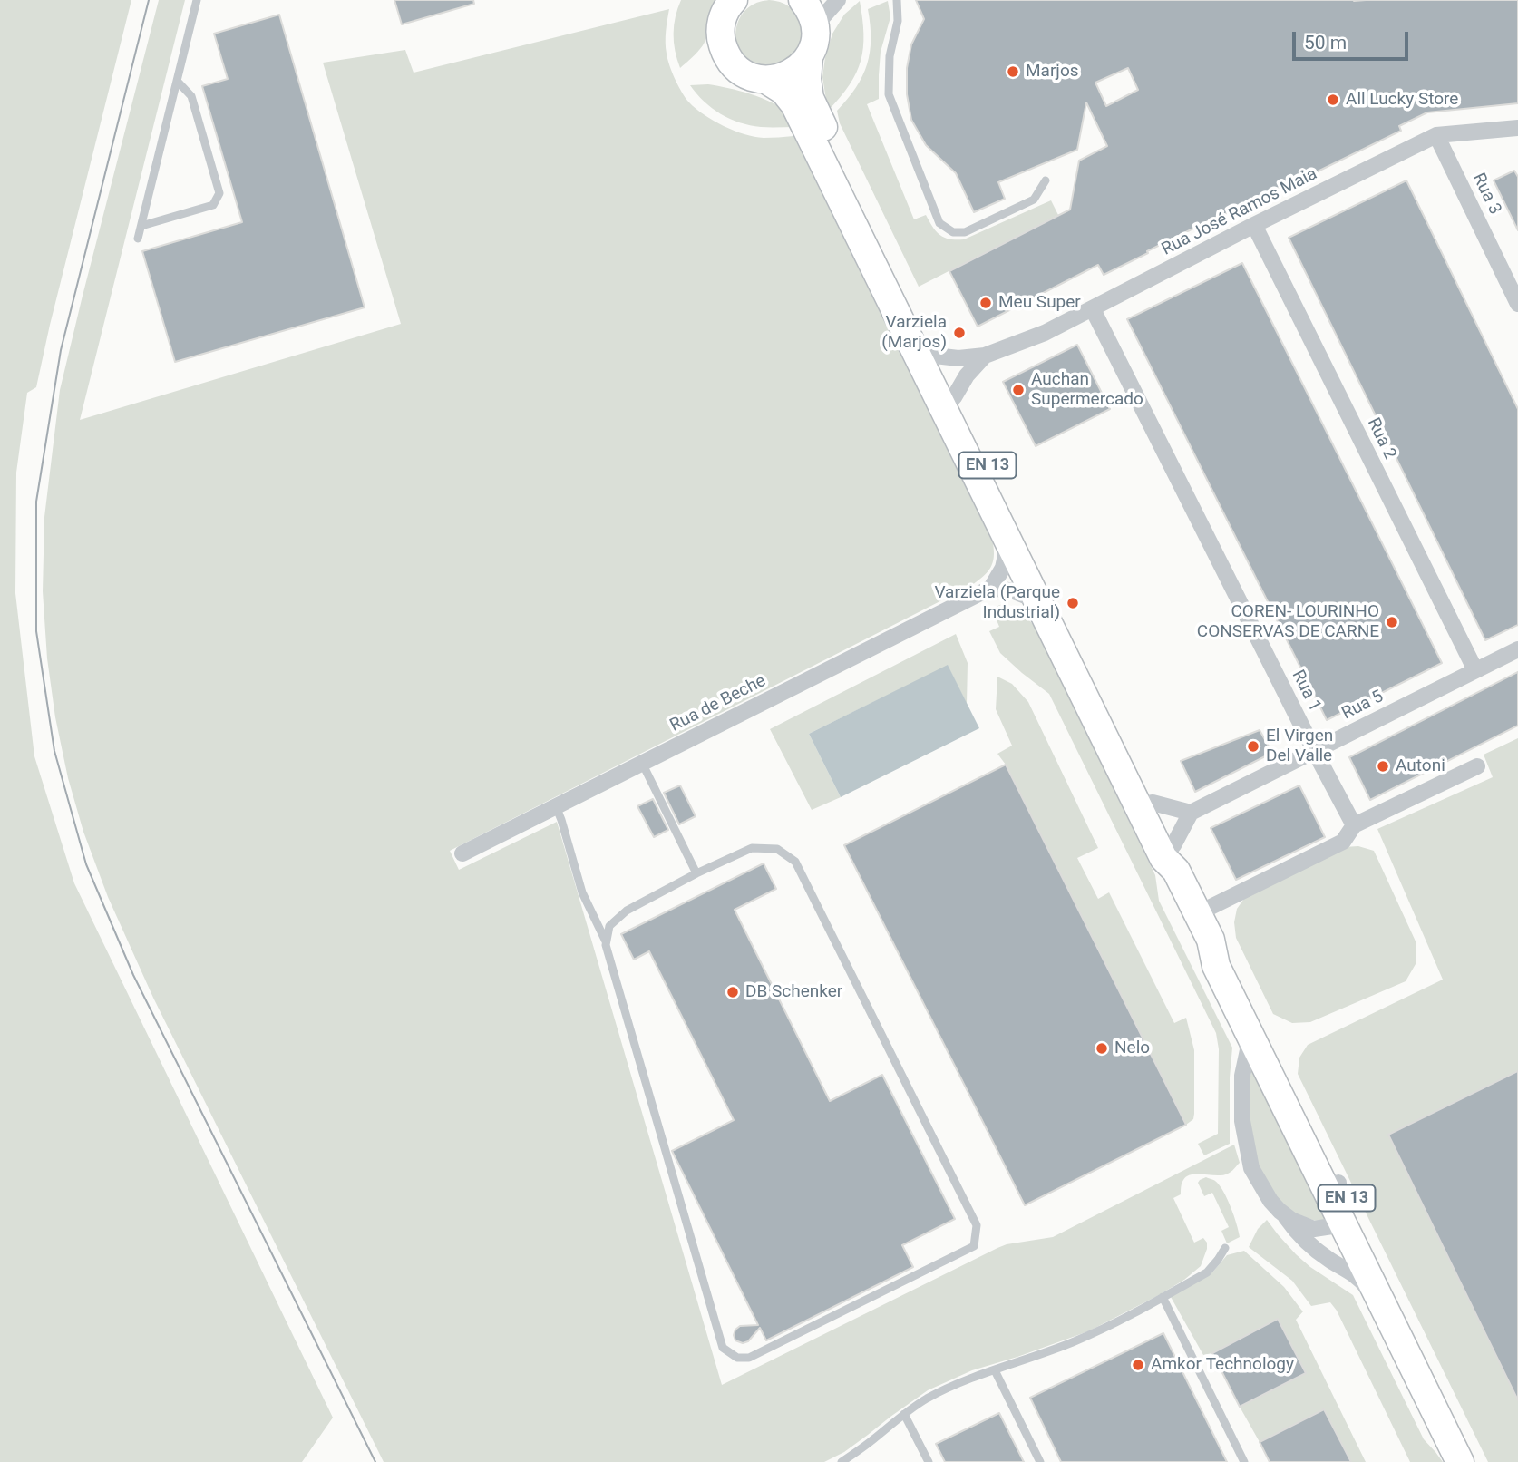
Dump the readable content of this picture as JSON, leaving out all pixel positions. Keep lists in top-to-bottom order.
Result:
{
  "streets": {
    "main road": ["EN 13"],
    "street": [
      "Rua 3",
      "Rua José Ramos Maia",
      "Rua 2",
      "Rua 1",
      "Rua de Beche",
      "Rua 5"
    ]
  },
  "crossings": [
    ["Rua 3", "Rua José Ramos Maia"],
    ["Rua José Ramos Maia", "Rua 2"],
    ["Rua José Ramos Maia", "EN 13"],
    ["Rua José Ramos Maia", "Rua 1"],
    ["Rua 2", "Rua 5"],
    ["Rua 1", "Rua 5"]
  ],
  "places": [
    "Marjos",
    "All Lucky Store",
    "Meu Super",
    "Varziela (Marjos)",
    "Auchan Supermercado",
    "Varziela (Parque Industrial)",
    "COREN- LOURINHO CONSERVAS DE CARNE",
    "El Virgen Del Valle",
    "Autoni",
    "DB Schenker",
    "Nelo",
    "Amkor Technology"
  ],
  "scale_bar": "50 m"
}
